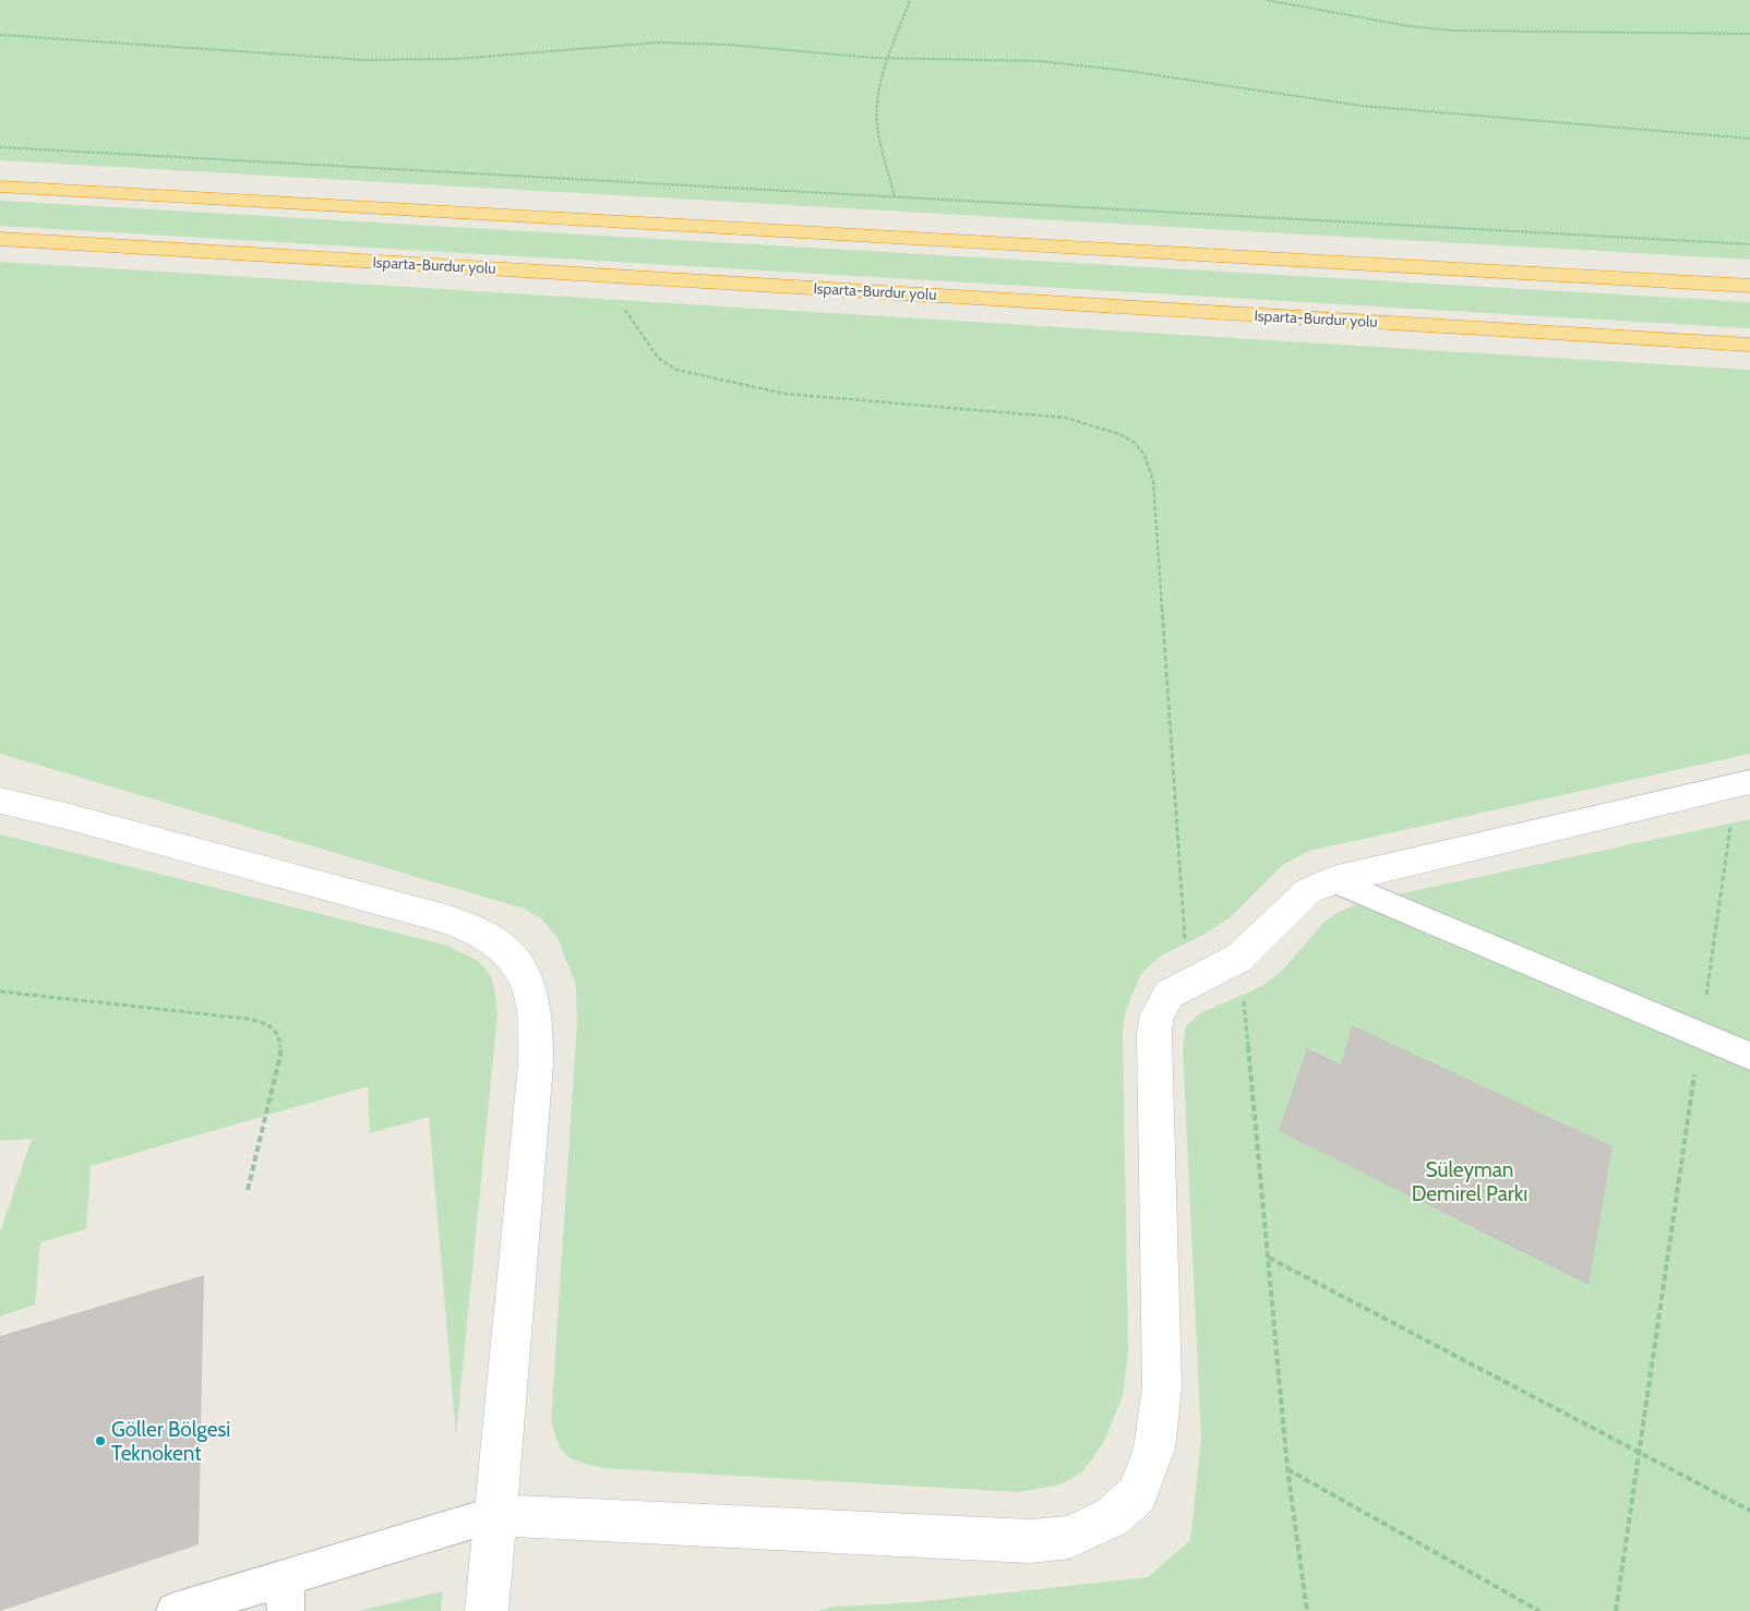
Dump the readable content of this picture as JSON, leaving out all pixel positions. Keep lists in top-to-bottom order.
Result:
{
  "streets": {
    "highway": ["Isparta-Burdur yolu"]
  },
  "parks": ["Süleyman Demirel Parkı"],
  "places": ["Göller Bölgesi Teknokent"]
}
